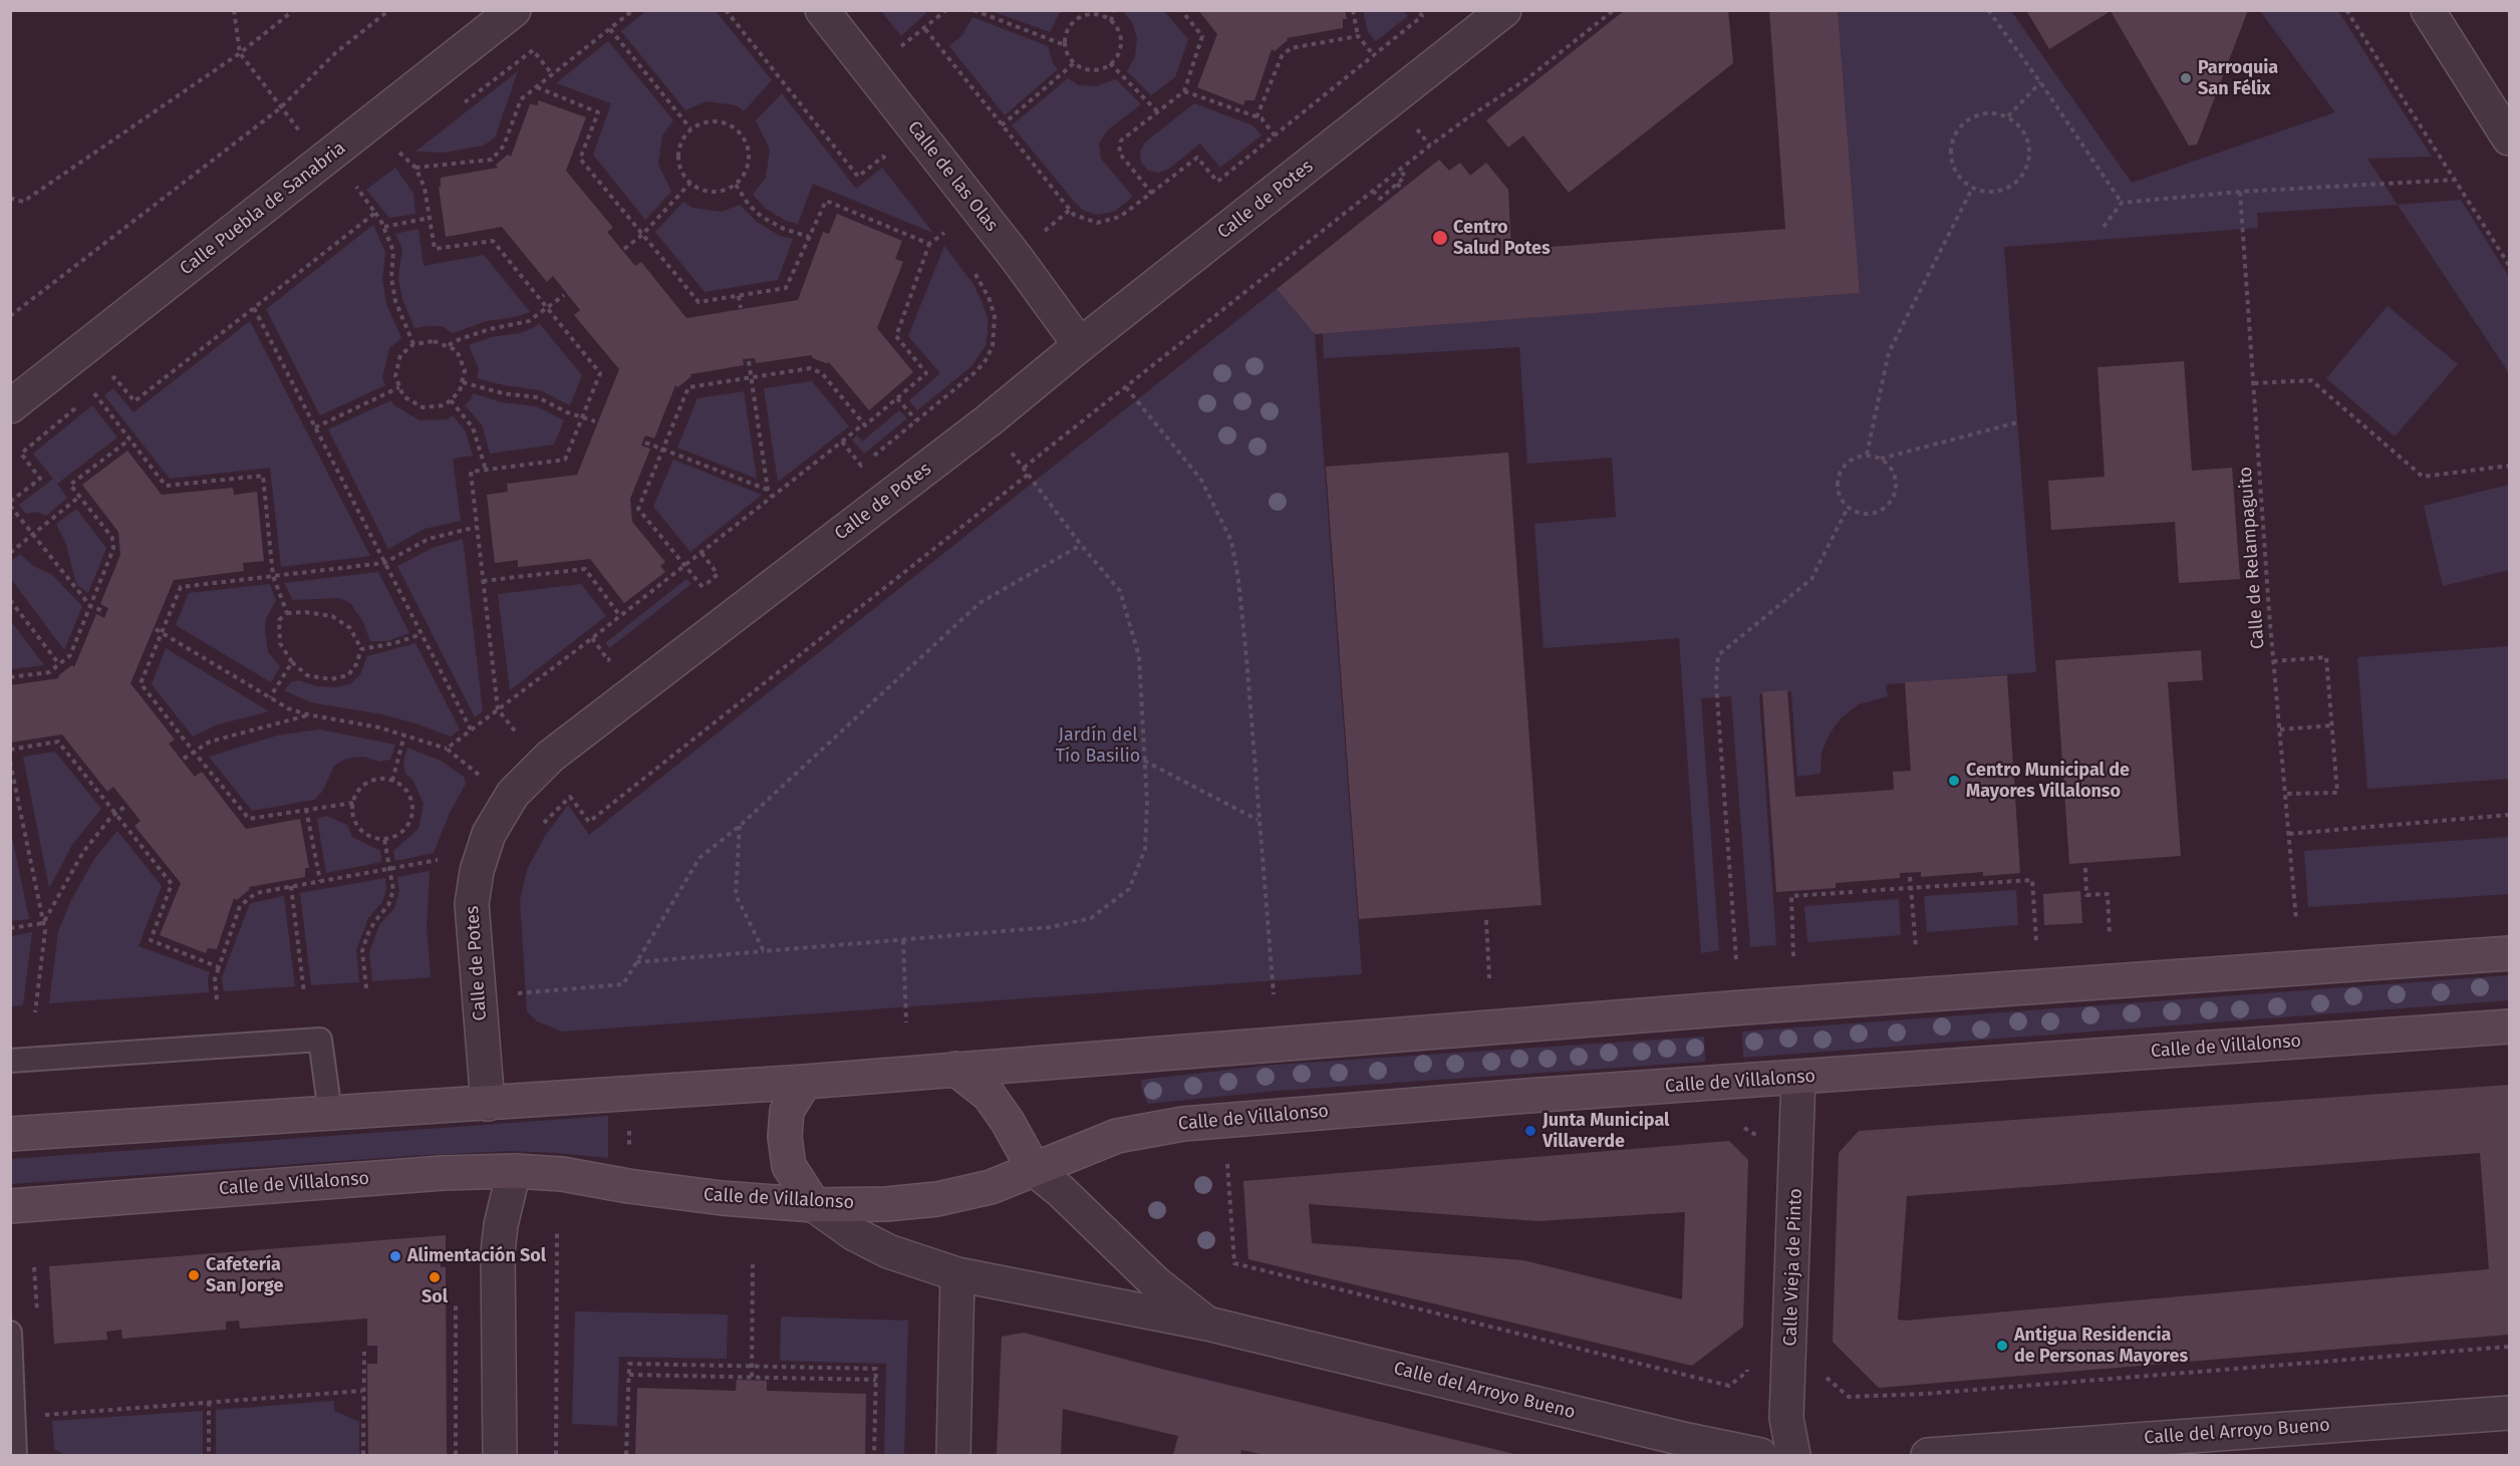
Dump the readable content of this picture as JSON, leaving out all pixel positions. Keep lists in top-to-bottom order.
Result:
{
  "streets": {
    "main road": ["Calle de Villalonso"],
    "street": [
      "Calle de las Olas",
      "Calle de Potes",
      "Calle Puebla de Sanabria",
      "Calle Vieja de Pinto",
      "Calle del Arroyo Bueno"
    ],
    "path": ["Calle de Relampaguito"]
  },
  "crossings": [
    ["Calle de las Olas", "Calle de Potes"],
    ["Calle de Villalonso", "Calle Vieja de Pinto"],
    ["Calle de Villalonso", "Calle del Arroyo Bueno"]
  ],
  "parks": ["Jardín del Tío Basilio"],
  "places": [
    "Parroquia San Félix",
    "Centro Salud Potes",
    "Centro Municipal de Mayores Villalonso",
    "Junta Municipal Villaverde",
    "Alimentación Sol",
    "Cafetería San Jorge",
    "Sol",
    "Antigua Residencia de Personas Mayores"
  ]
}
